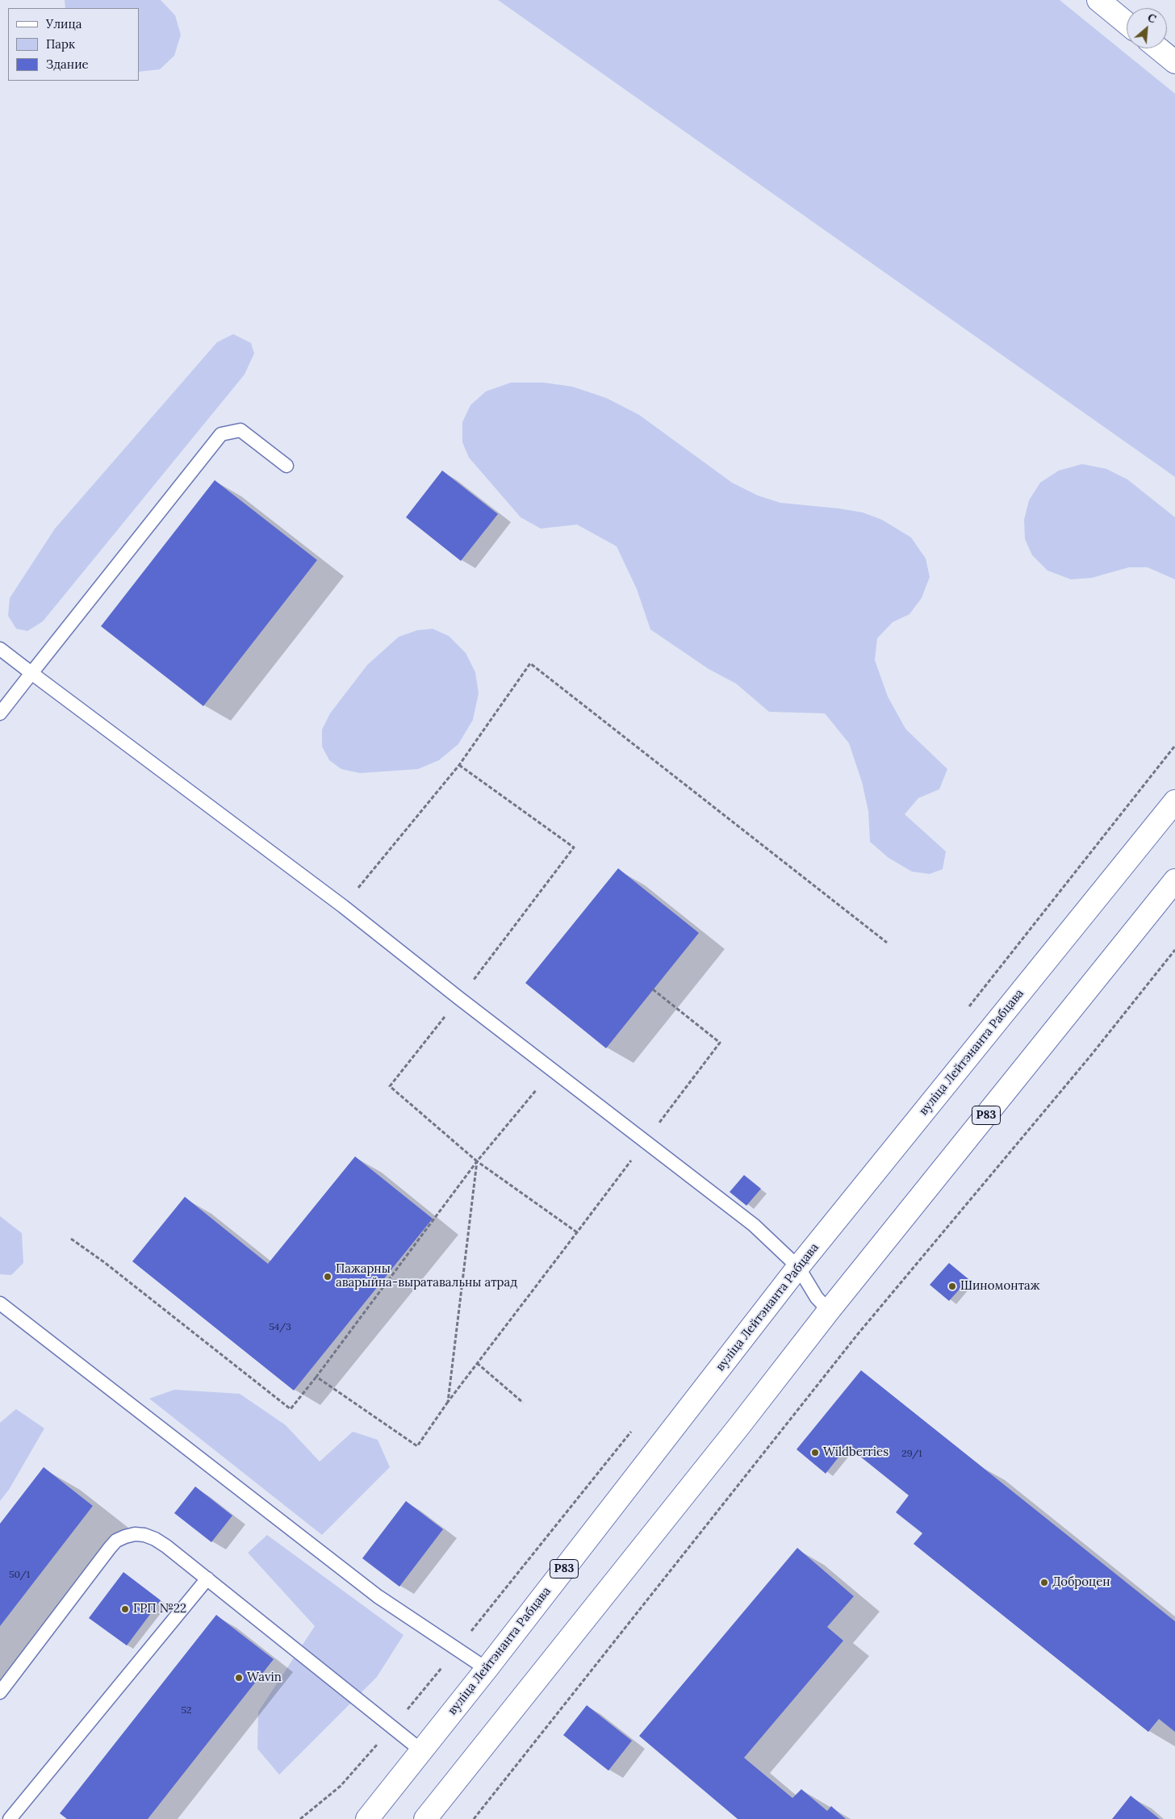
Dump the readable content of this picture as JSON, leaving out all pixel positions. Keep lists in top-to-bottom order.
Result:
{
  "streets": {
    "main road": ["вуліца Лейтэнанта Рабцава", "Р83"]
  },
  "places": [
    "Пажарны аварыйна-выратавальны атрад",
    "Шиномонтаж",
    "Wildberries",
    "Доброцен",
    "ГРП №22",
    "Wavin"
  ],
  "house_numbers": [
    "54/3",
    "29/1",
    "50/1",
    "52"
  ],
  "legend": ["Улица", "Парк", "Здание"],
  "north": "top right"
}
